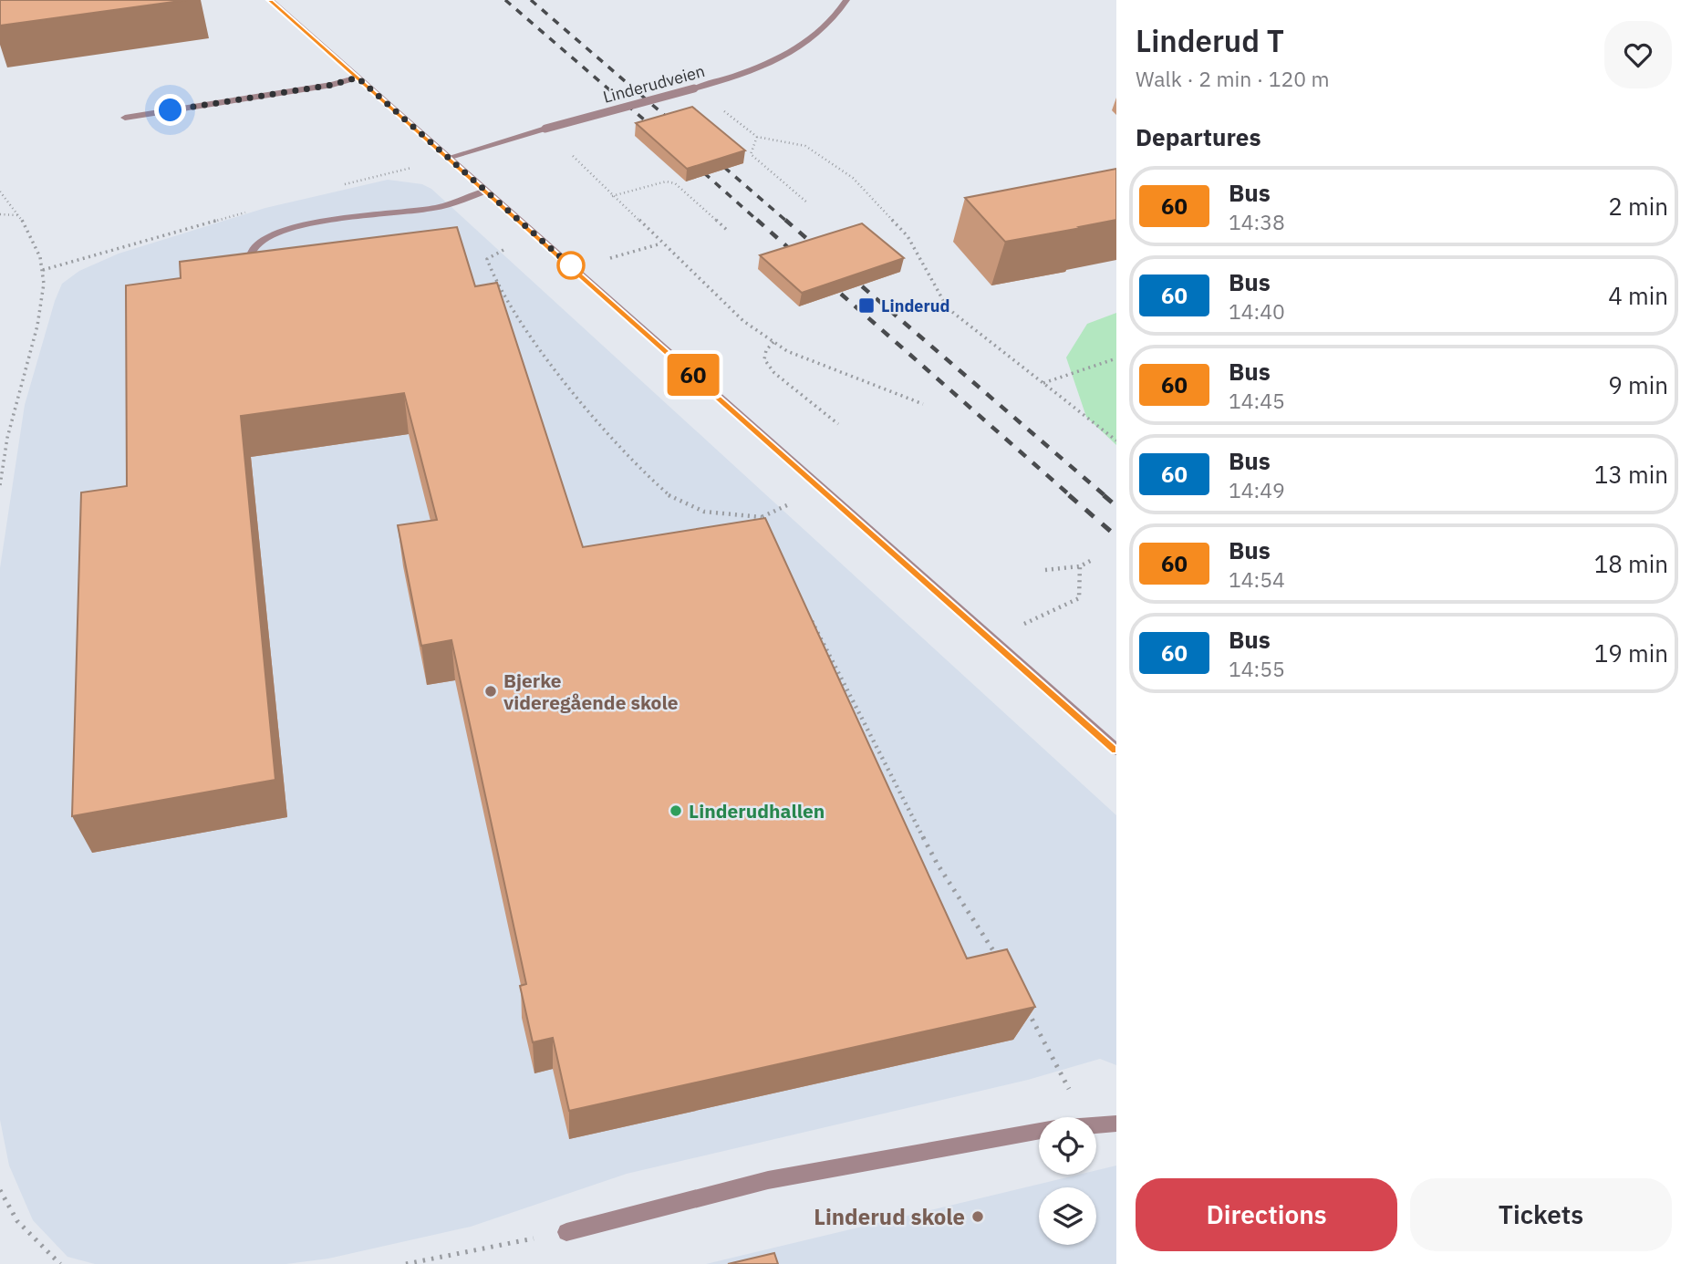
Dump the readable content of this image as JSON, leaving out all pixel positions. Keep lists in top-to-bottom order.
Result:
{
  "streets": {
    "street": ["Linderudveien"]
  },
  "places": {
    "transit": ["Linderud"],
    "other": ["Bjerke videregående skole", "Linderudhallen", "Linderud skole"]
  },
  "lines": ["bus line 60"],
  "page": {
    "on_map": "60",
    "heading": [
      ["Linderud T", "Walk · 2 min · 120 m"],
      "Departures"
    ],
    "list": [
      {
        "mark": "60",
        "name": "Bus",
        "note": "14:38",
        "value": "2 min"
      },
      {
        "mark": "60",
        "name": "Bus",
        "note": "14:40",
        "value": "4 min"
      },
      {
        "mark": "60",
        "name": "Bus",
        "note": "14:45",
        "value": "9 min"
      },
      {
        "mark": "60",
        "name": "Bus",
        "note": "14:49",
        "value": "13 min"
      },
      {
        "mark": "60",
        "name": "Bus",
        "note": "14:54",
        "value": "18 min"
      },
      {
        "mark": "60",
        "name": "Bus",
        "note": "14:55",
        "value": "19 min"
      }
    ],
    "buttons": ["Directions", "Tickets"]
  }
}
